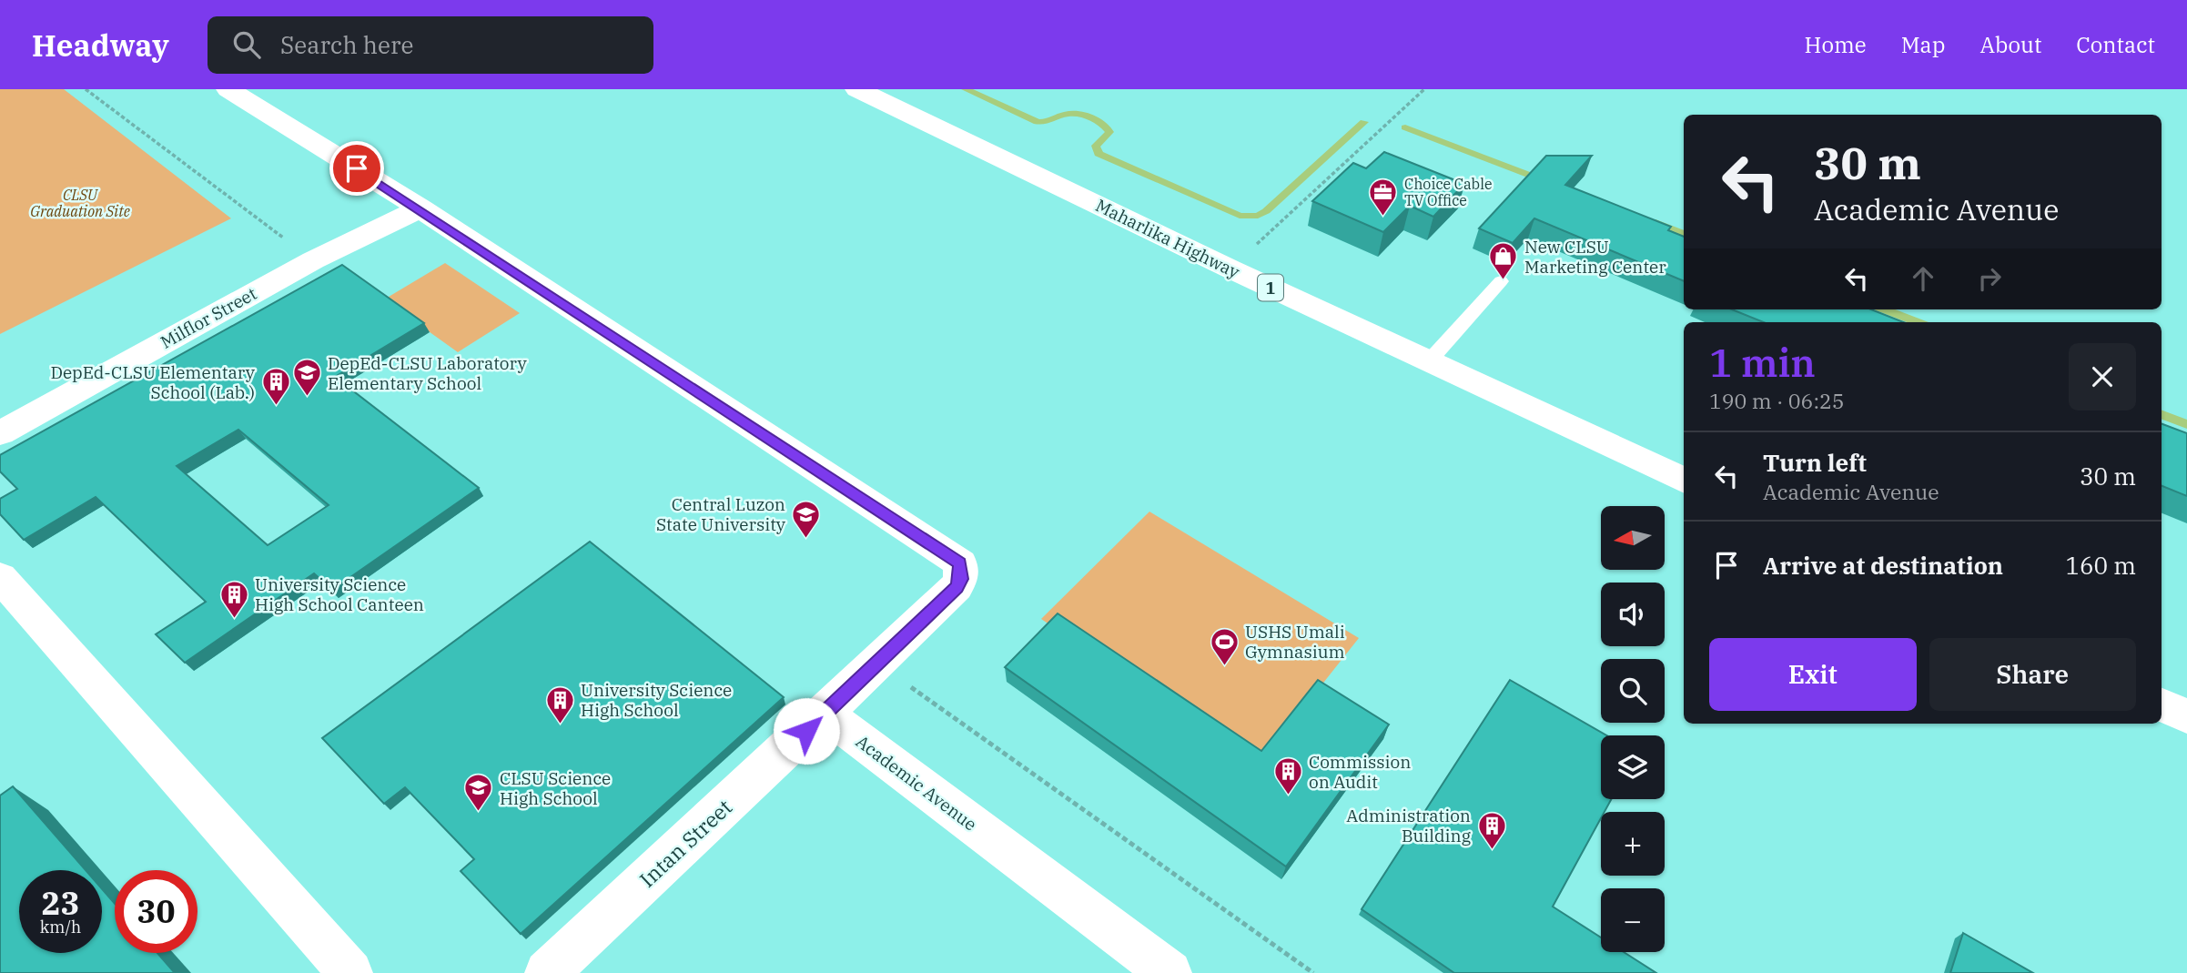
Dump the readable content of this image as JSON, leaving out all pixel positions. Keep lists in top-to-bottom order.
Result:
{
  "streets": {
    "main road": [
      "Maharlika Highway",
      "1",
      "Milflor Street",
      "Academic Avenue",
      "Intan Street"
    ]
  },
  "crossings": [
    ["Academic Avenue", "Intan Street"]
  ],
  "parks": ["CLSU Graduation Site"],
  "places": {
    "office": ["Choice Cable TV Office"],
    "shop": ["New CLSU Marketing Center"],
    "school or university": ["DepEd-CLSU Laboratory Elementary School", "Central Luzon State University", "CLSU Science High School"],
    "building": [
      "DepEd-CLSU Elementary School (Lab.)",
      "University Science High School Canteen",
      "University Science High School",
      "Commission on Audit",
      "Administration Building"
    ],
    "sports": ["USHS Umali Gymnasium"]
  },
  "north": "left",
  "page": {
    "header": "Headway",
    "search": "Search here",
    "nav": [
      "Home",
      "Map",
      "About",
      "Contact"
    ],
    "turn": ["30 m", "Academic Avenue"],
    "heading": ["1 min", "190 m · 06:25"],
    "list": [
      {
        "name": "Turn left",
        "note": "Academic Avenue",
        "value": "30 m"
      },
      {
        "name": "Arrive at destination",
        "value": "160 m"
      }
    ],
    "map_buttons": ["+", "−"],
    "buttons": ["Exit", "Share"],
    "speed": "23 km/h",
    "limit": "30"
  }
}
